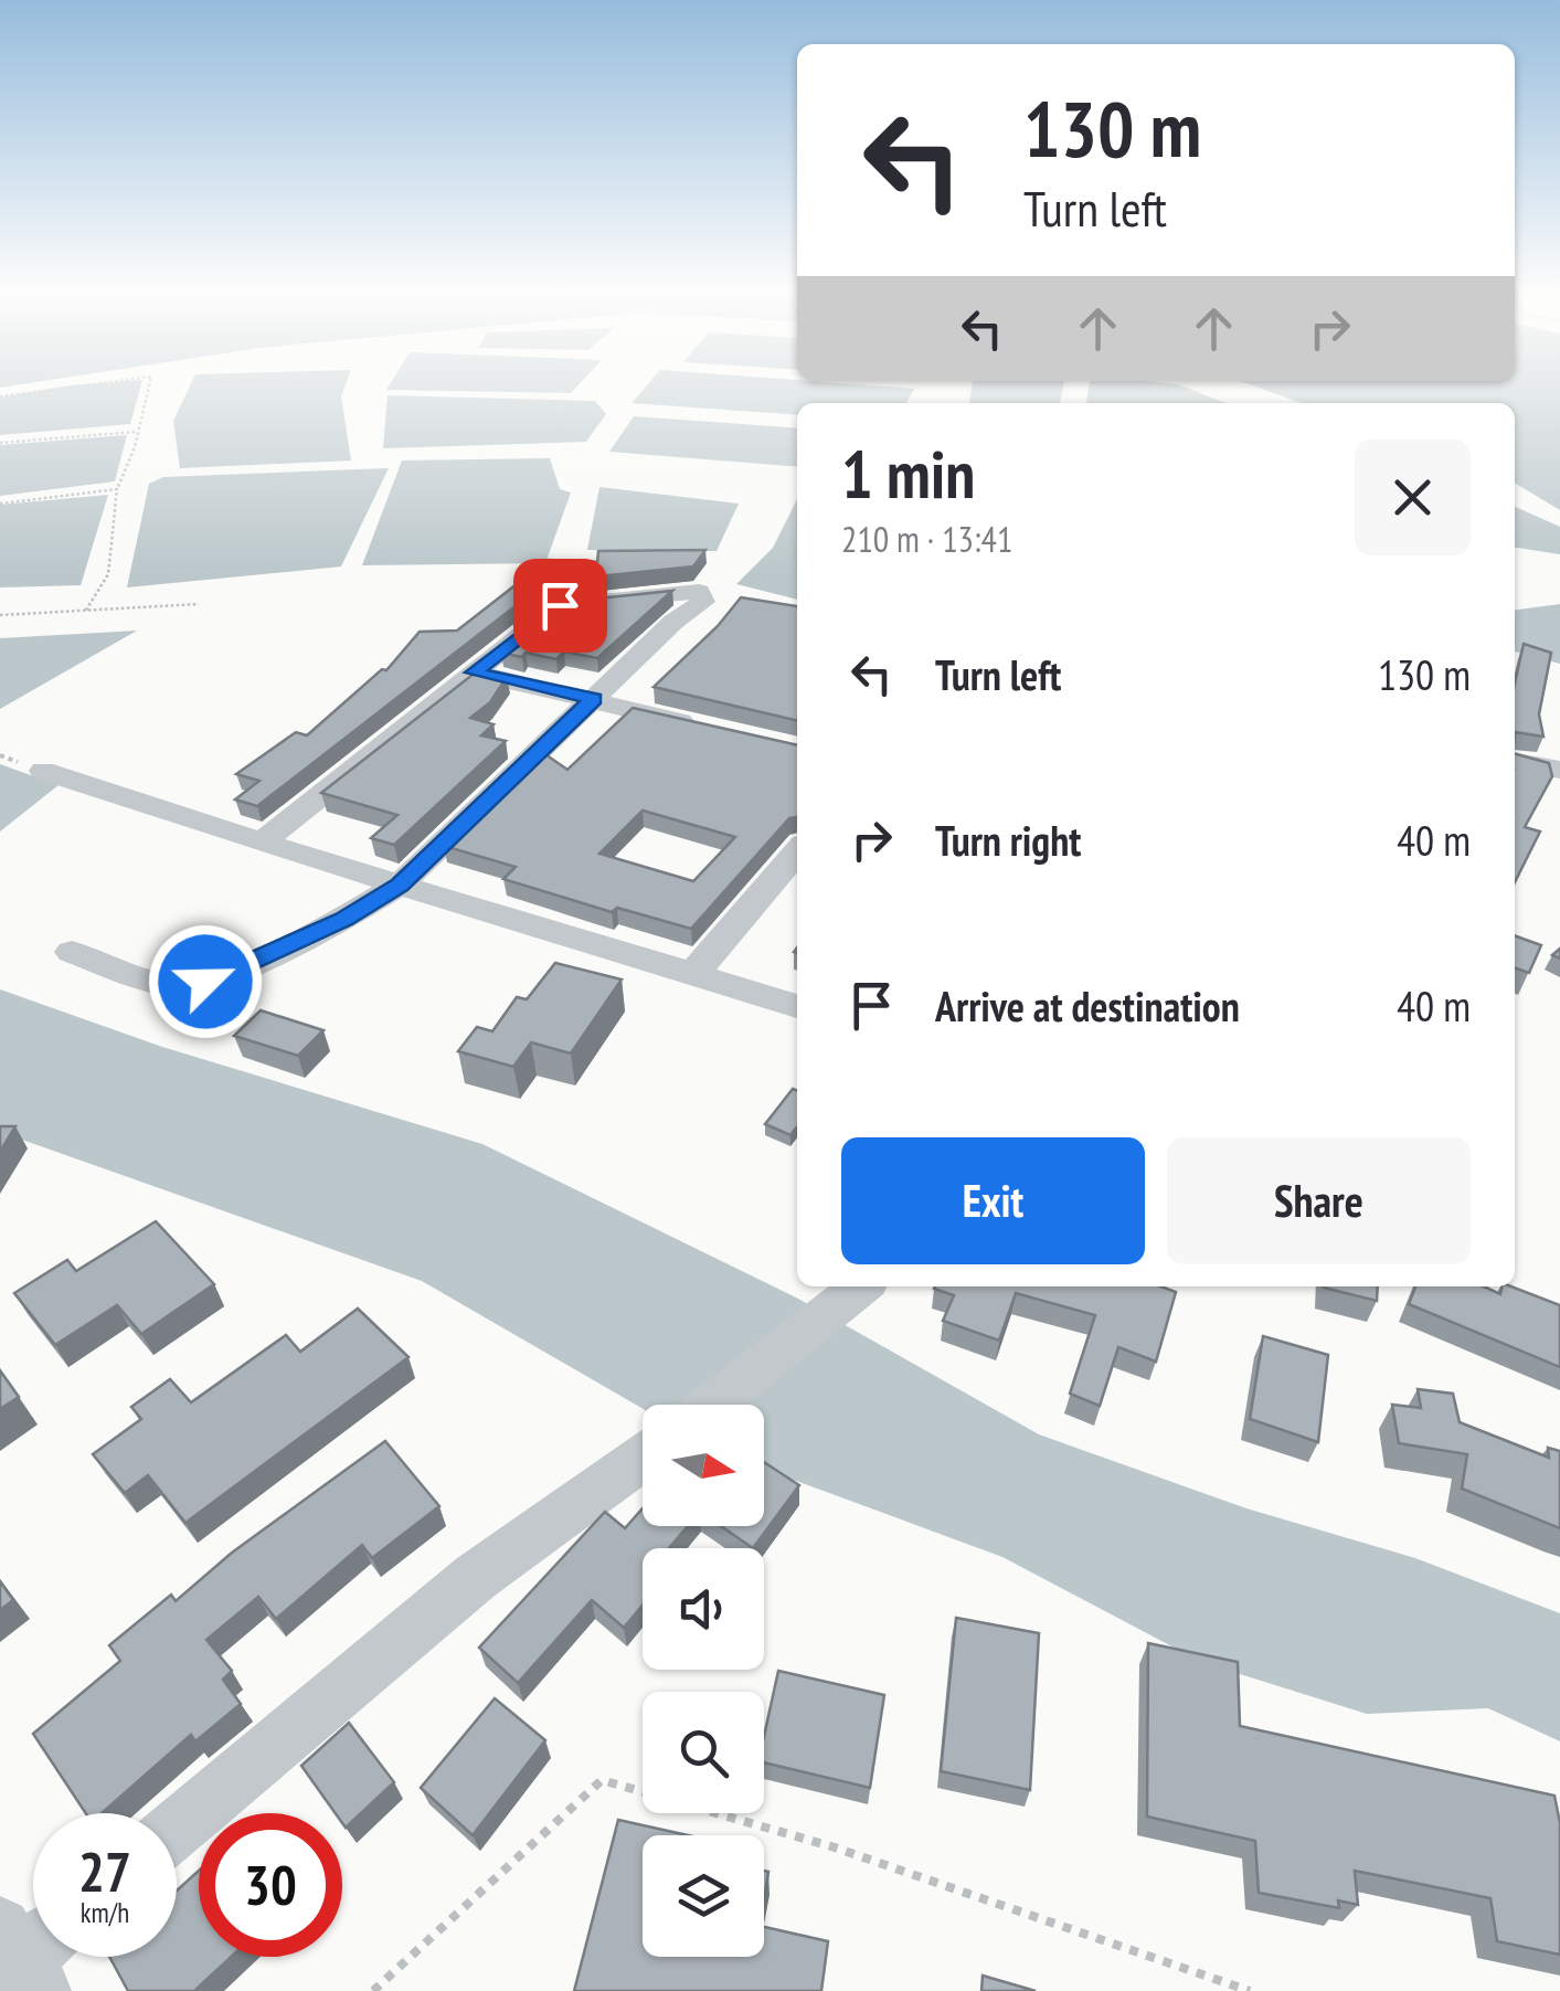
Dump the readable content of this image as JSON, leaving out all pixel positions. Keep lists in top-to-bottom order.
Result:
{
  "north": "right",
  "page": {
    "turn": ["130 m", "Turn left"],
    "heading": ["1 min", "210 m · 13:41"],
    "list": [
      {
        "name": "Turn left",
        "value": "130 m"
      },
      {
        "name": "Turn right",
        "value": "40 m"
      },
      {
        "name": "Arrive at destination",
        "value": "40 m"
      }
    ],
    "buttons": ["Exit", "Share"],
    "speed": "27 km/h",
    "limit": "30"
  }
}
